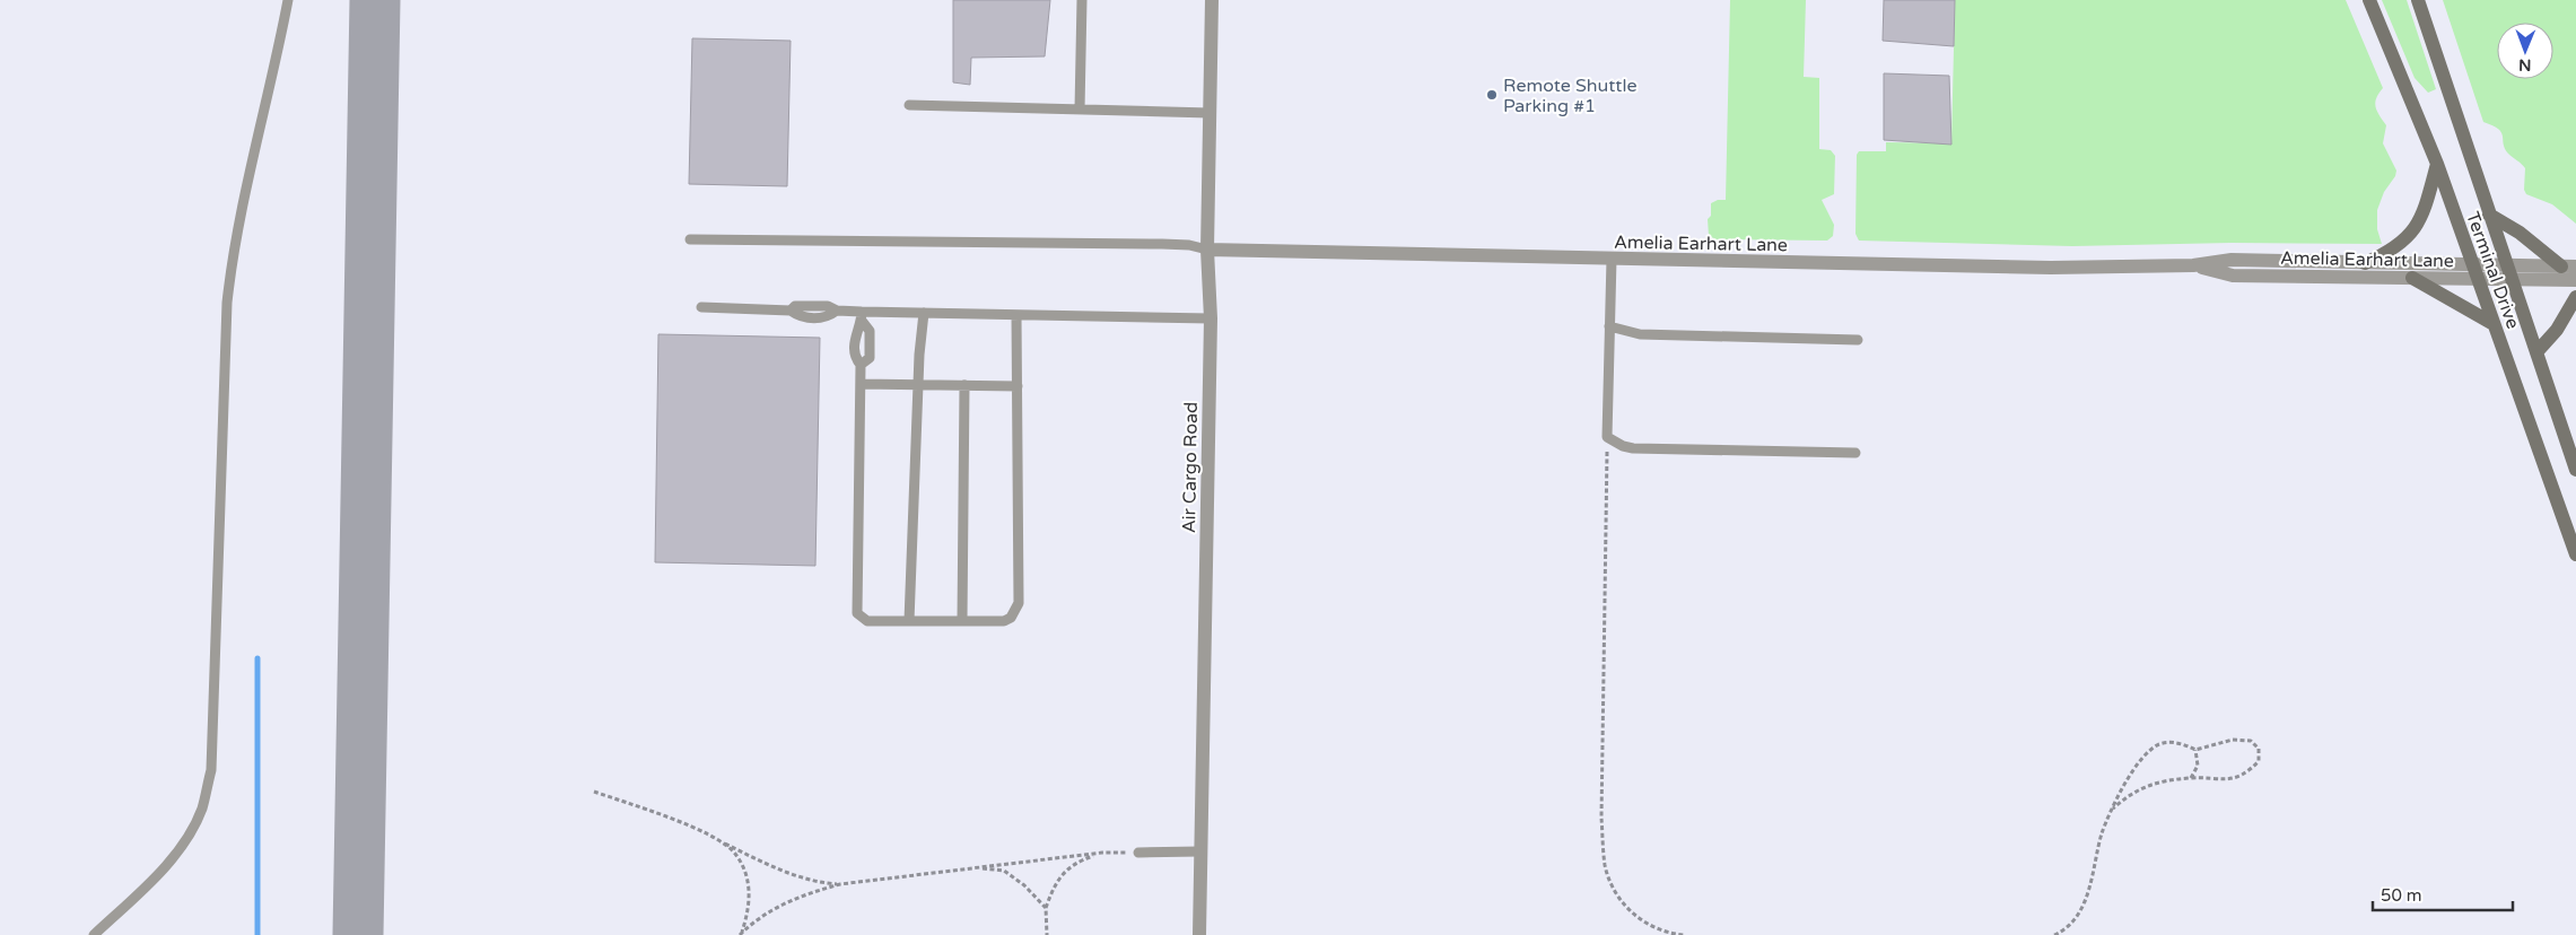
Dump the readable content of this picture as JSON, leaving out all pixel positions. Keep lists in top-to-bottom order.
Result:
{
  "streets": {
    "main road": ["Terminal Drive"],
    "street": ["Amelia Earhart Lane", "Air Cargo Road"]
  },
  "crossings": [
    ["Amelia Earhart Lane", "Terminal Drive"],
    ["Amelia Earhart Lane", "Air Cargo Road"]
  ],
  "places": ["Remote Shuttle Parking #1"],
  "scale_bar": "50 m",
  "north": "bottom"
}
